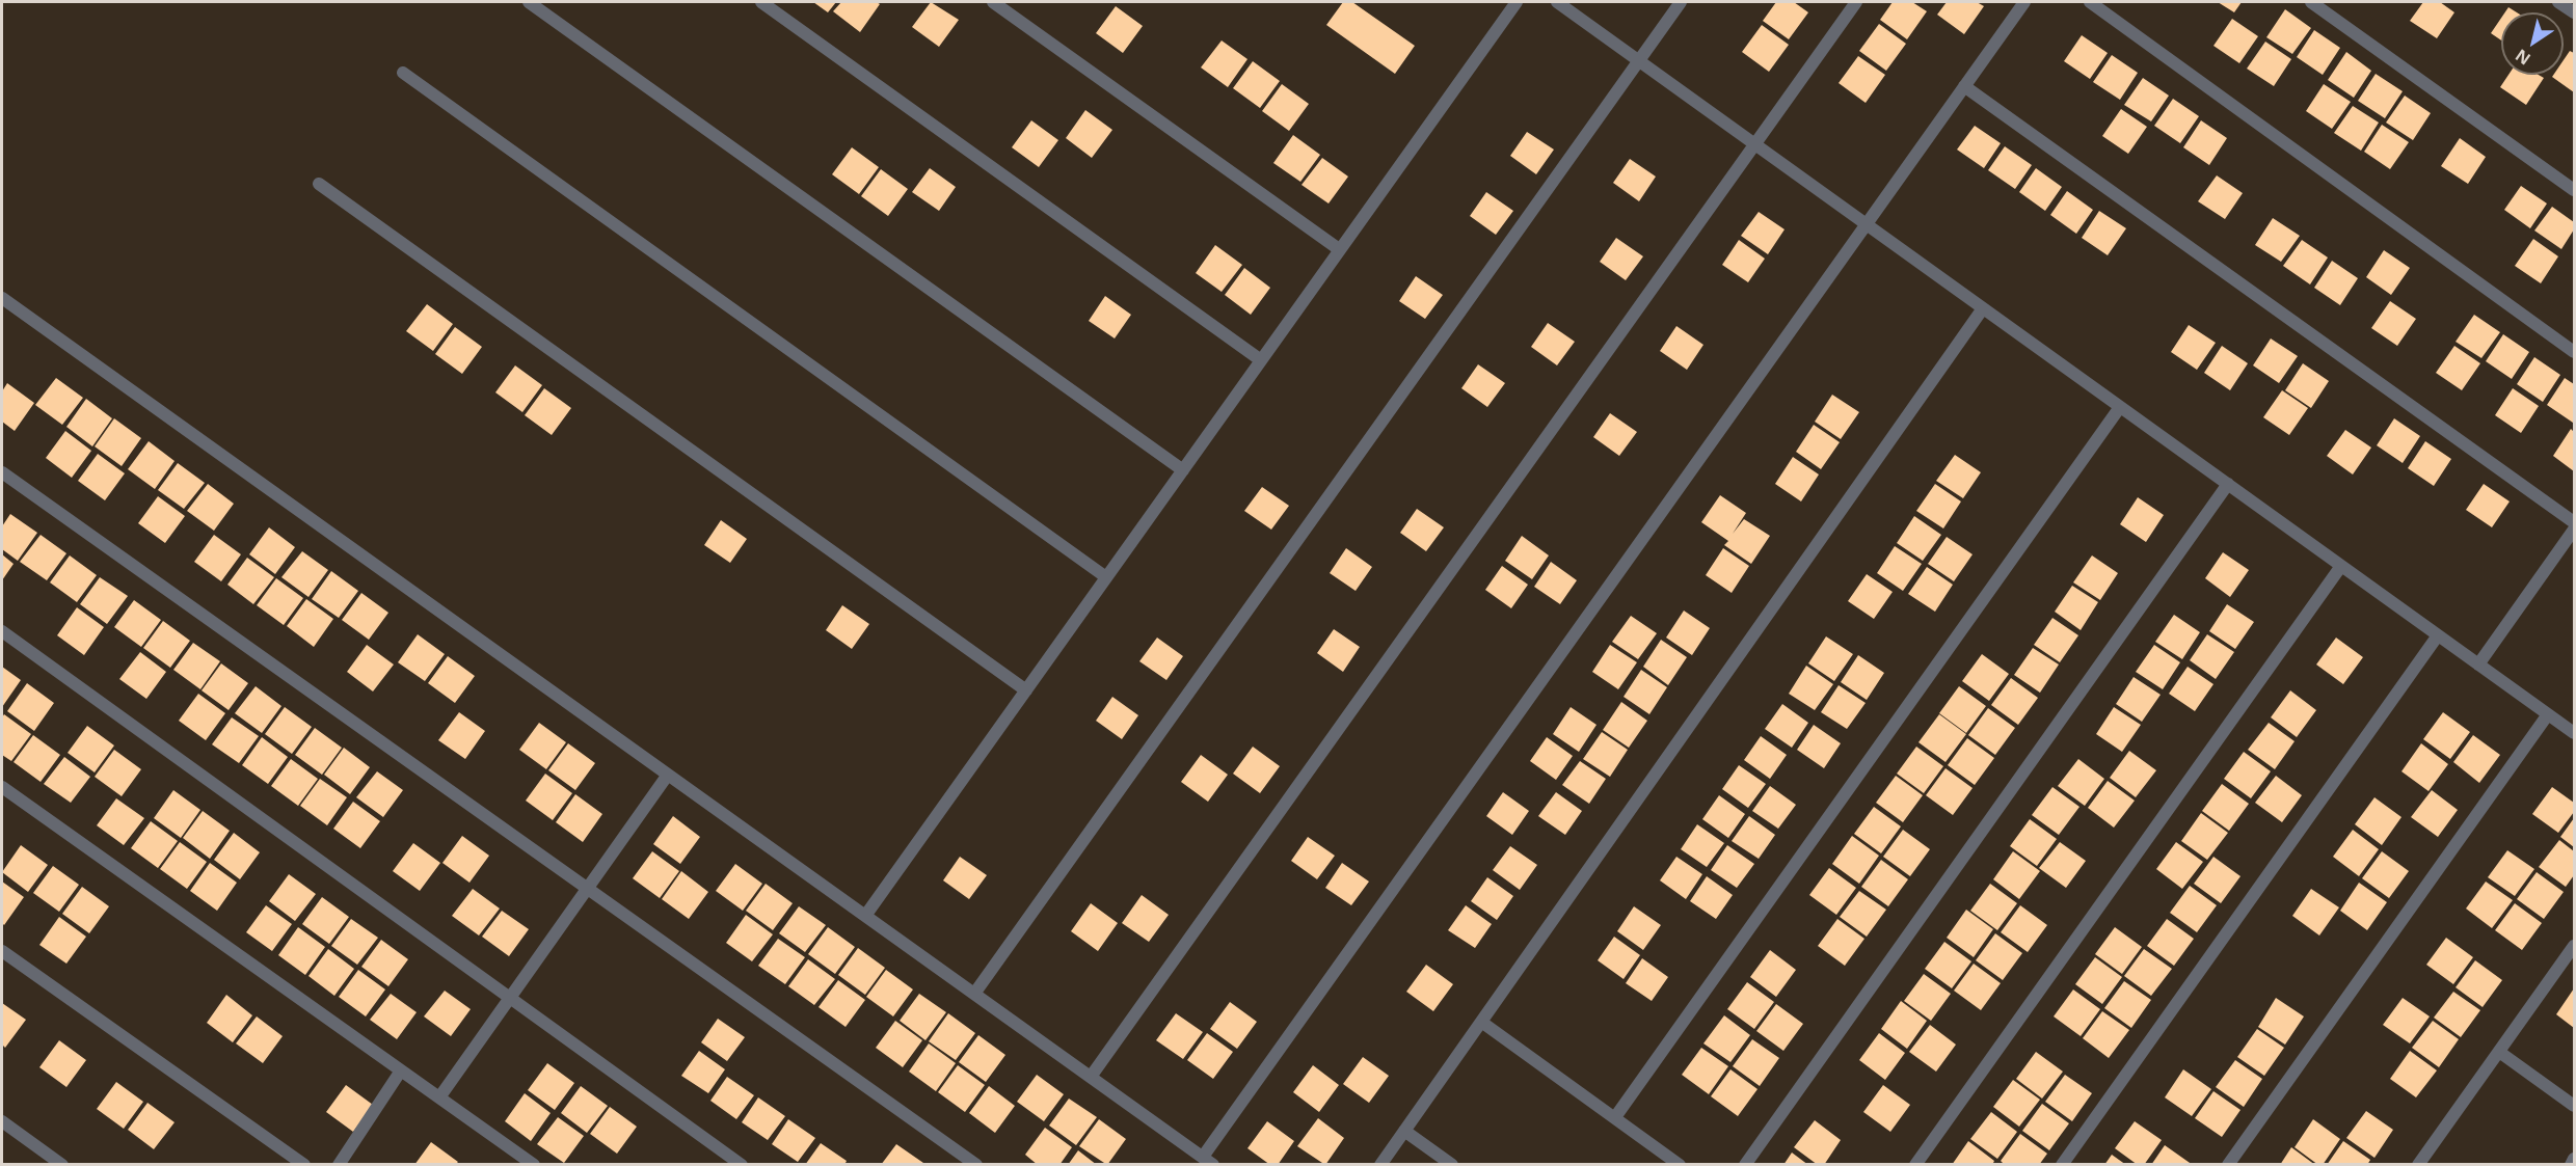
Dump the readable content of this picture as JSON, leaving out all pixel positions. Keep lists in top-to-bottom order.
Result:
{
  "north": "bottom left"
}
